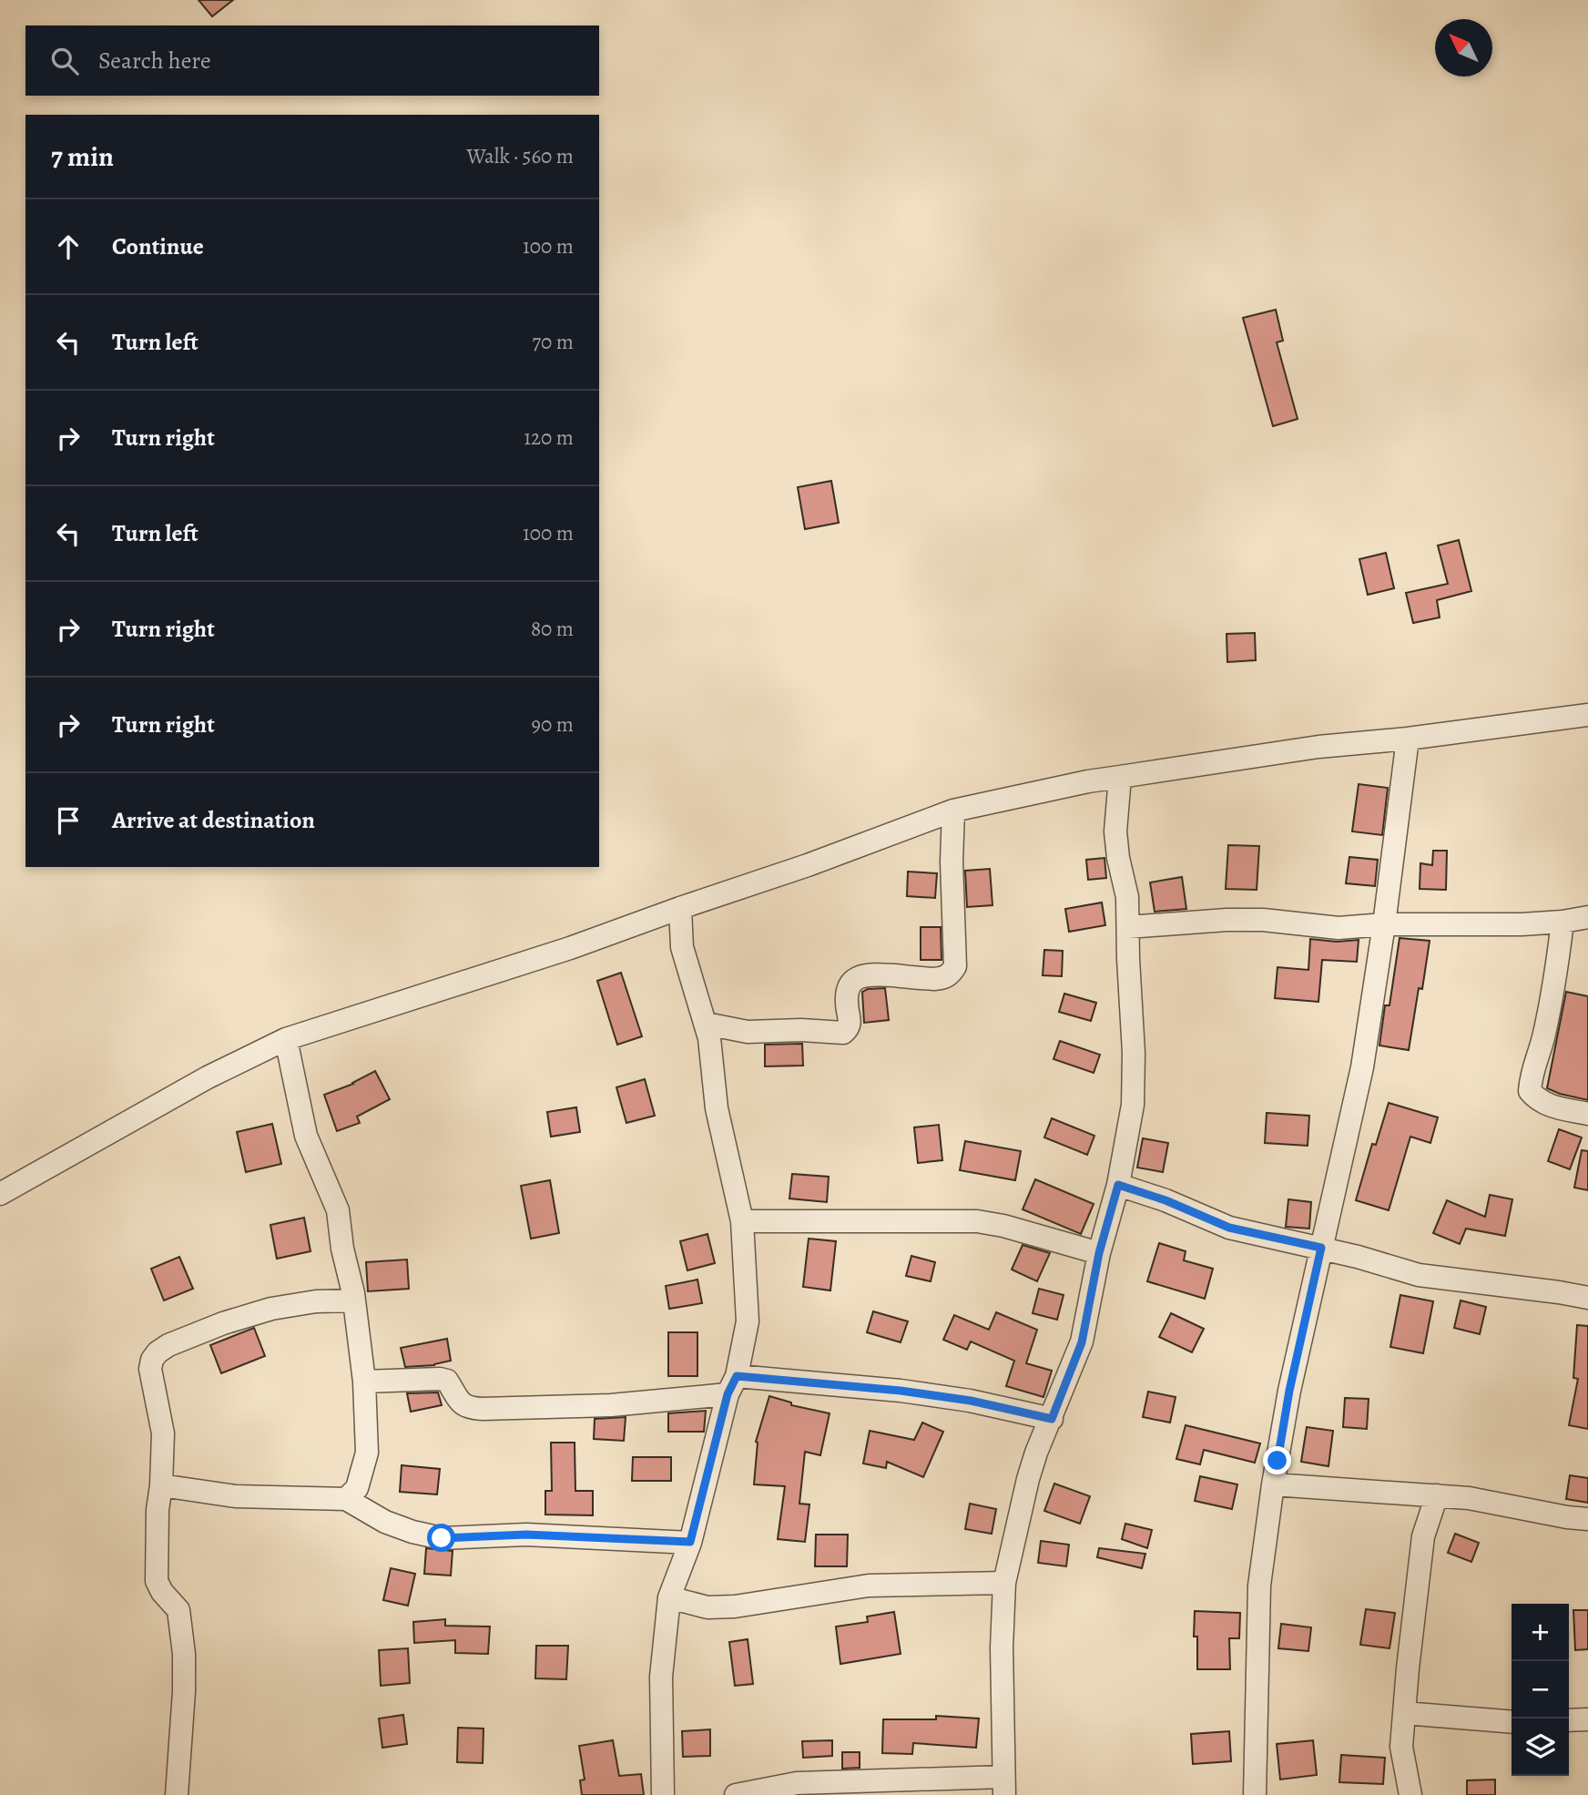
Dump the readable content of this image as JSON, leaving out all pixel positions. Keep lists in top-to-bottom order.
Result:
{
  "north": "top left",
  "page": {
    "search": "Search here",
    "heading": ["7 min", "Walk · 560 m"],
    "list": [
      ["Continue", "100 m"],
      ["Turn left", "70 m"],
      ["Turn right", "120 m"],
      ["Turn left", "100 m"],
      ["Turn right", "80 m"],
      ["Turn right", "90 m"],
      "Arrive at destination"
    ],
    "map_buttons": ["+", "−"]
  }
}
